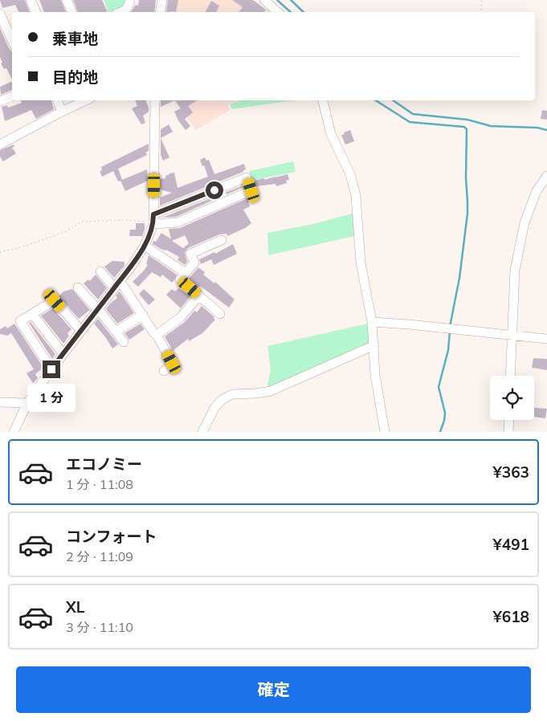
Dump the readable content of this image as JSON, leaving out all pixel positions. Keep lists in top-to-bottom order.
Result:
{
  "page": {
    "banner": ["乗車地", "目的地"],
    "bubble": "1 分",
    "list": [
      {
        "name": "エコノミー",
        "note": "1 分 · 11:08",
        "value": "¥363"
      },
      {
        "name": "コンフォート",
        "note": "2 分 · 11:09",
        "value": "¥491"
      },
      {
        "name": "XL",
        "note": "3 分 · 11:10",
        "value": "¥618"
      }
    ],
    "buttons": "確定"
  }
}
